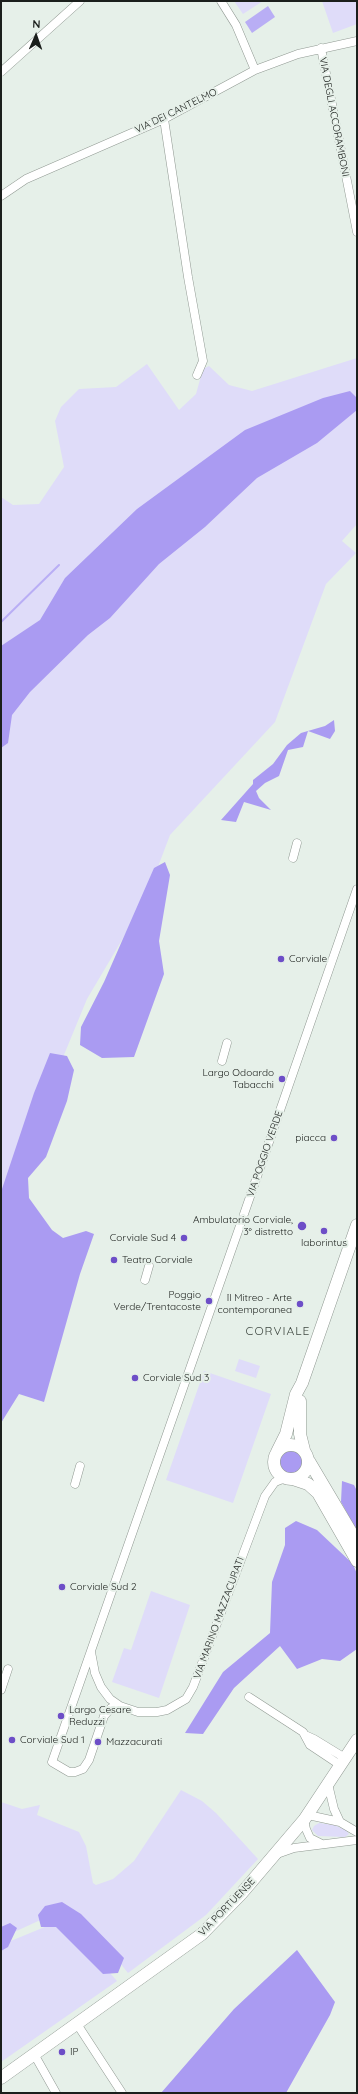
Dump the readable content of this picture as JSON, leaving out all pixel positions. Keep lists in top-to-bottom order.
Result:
{
  "streets": {
    "street": [
      "VIA DEI CANTELMO",
      "VIA DEGLI ACCORAMBONI",
      "VIA POGGIO VERDE",
      "VIA MARINO MAZZACURATI",
      "VIA PORTUENSE"
    ]
  },
  "crossings": [
    ["VIA DEI CANTELMO", "VIA DEGLI ACCORAMBONI"]
  ],
  "districts": ["CORVIALE"],
  "places": [
    "Corviale",
    "Largo Odoardo Tabacchi",
    "piacca",
    "Ambulatorio Corviale, 3° distretto",
    "laborintus",
    "Corviale Sud 4",
    "Teatro Corviale",
    "Poggio Verde/Trentacoste",
    "Il Mitreo - Arte contemporanea",
    "Corviale Sud 3",
    "Corviale Sud 2",
    "Largo Cesare Reduzzi",
    "Corviale Sud 1",
    "Mazzacurati",
    "IP"
  ],
  "north": "top"
}
